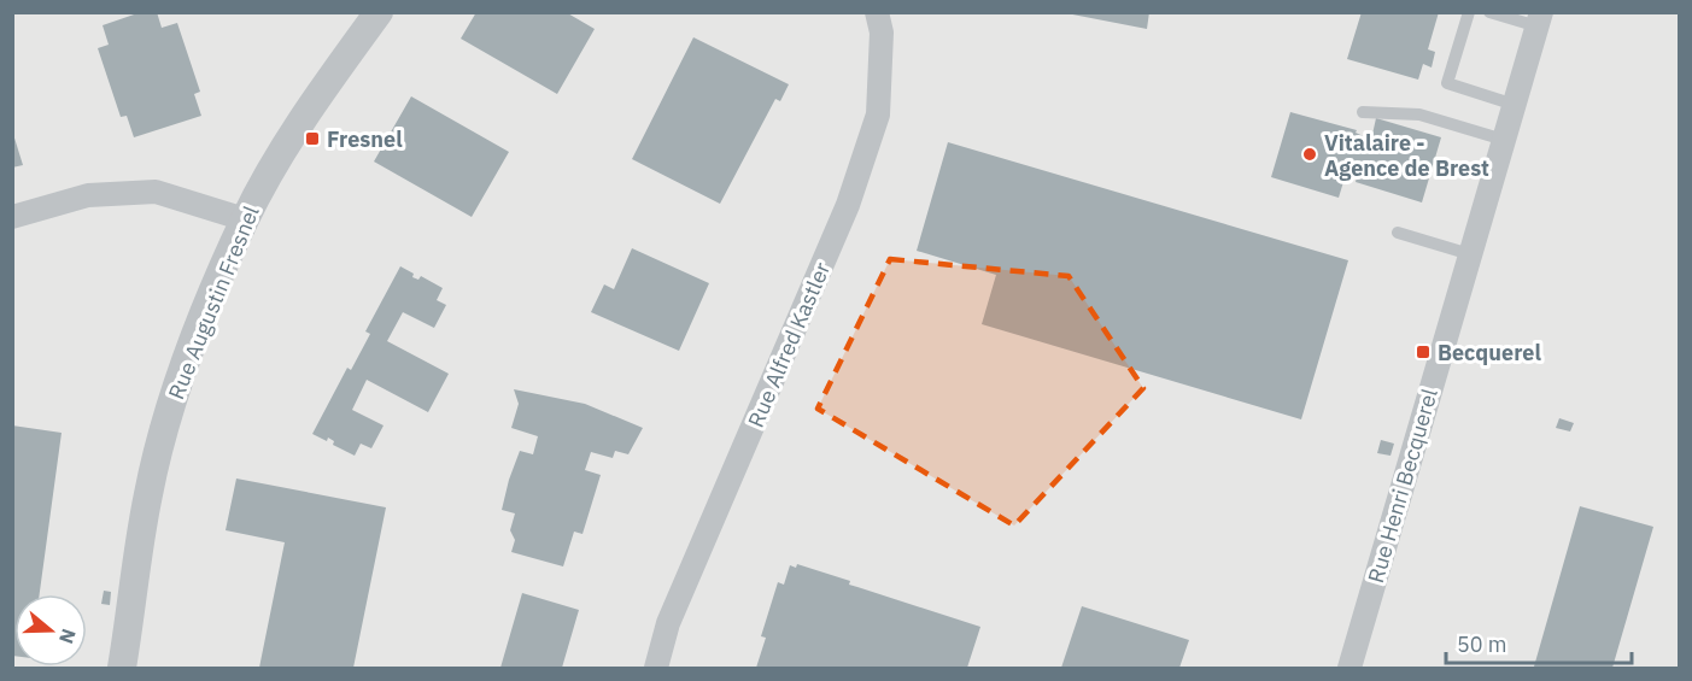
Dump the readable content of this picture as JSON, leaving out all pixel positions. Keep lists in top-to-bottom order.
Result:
{
  "streets": {
    "street": ["Rue Augustin Fresnel", "Rue Alfred Kastler", "Rue Henri Becquerel"]
  },
  "places": {
    "transit": ["Fresnel", "Becquerel"],
    "other": ["Vitalaire - Agence de Brest"]
  },
  "scale_bar": "50 m",
  "north": "right"
}
